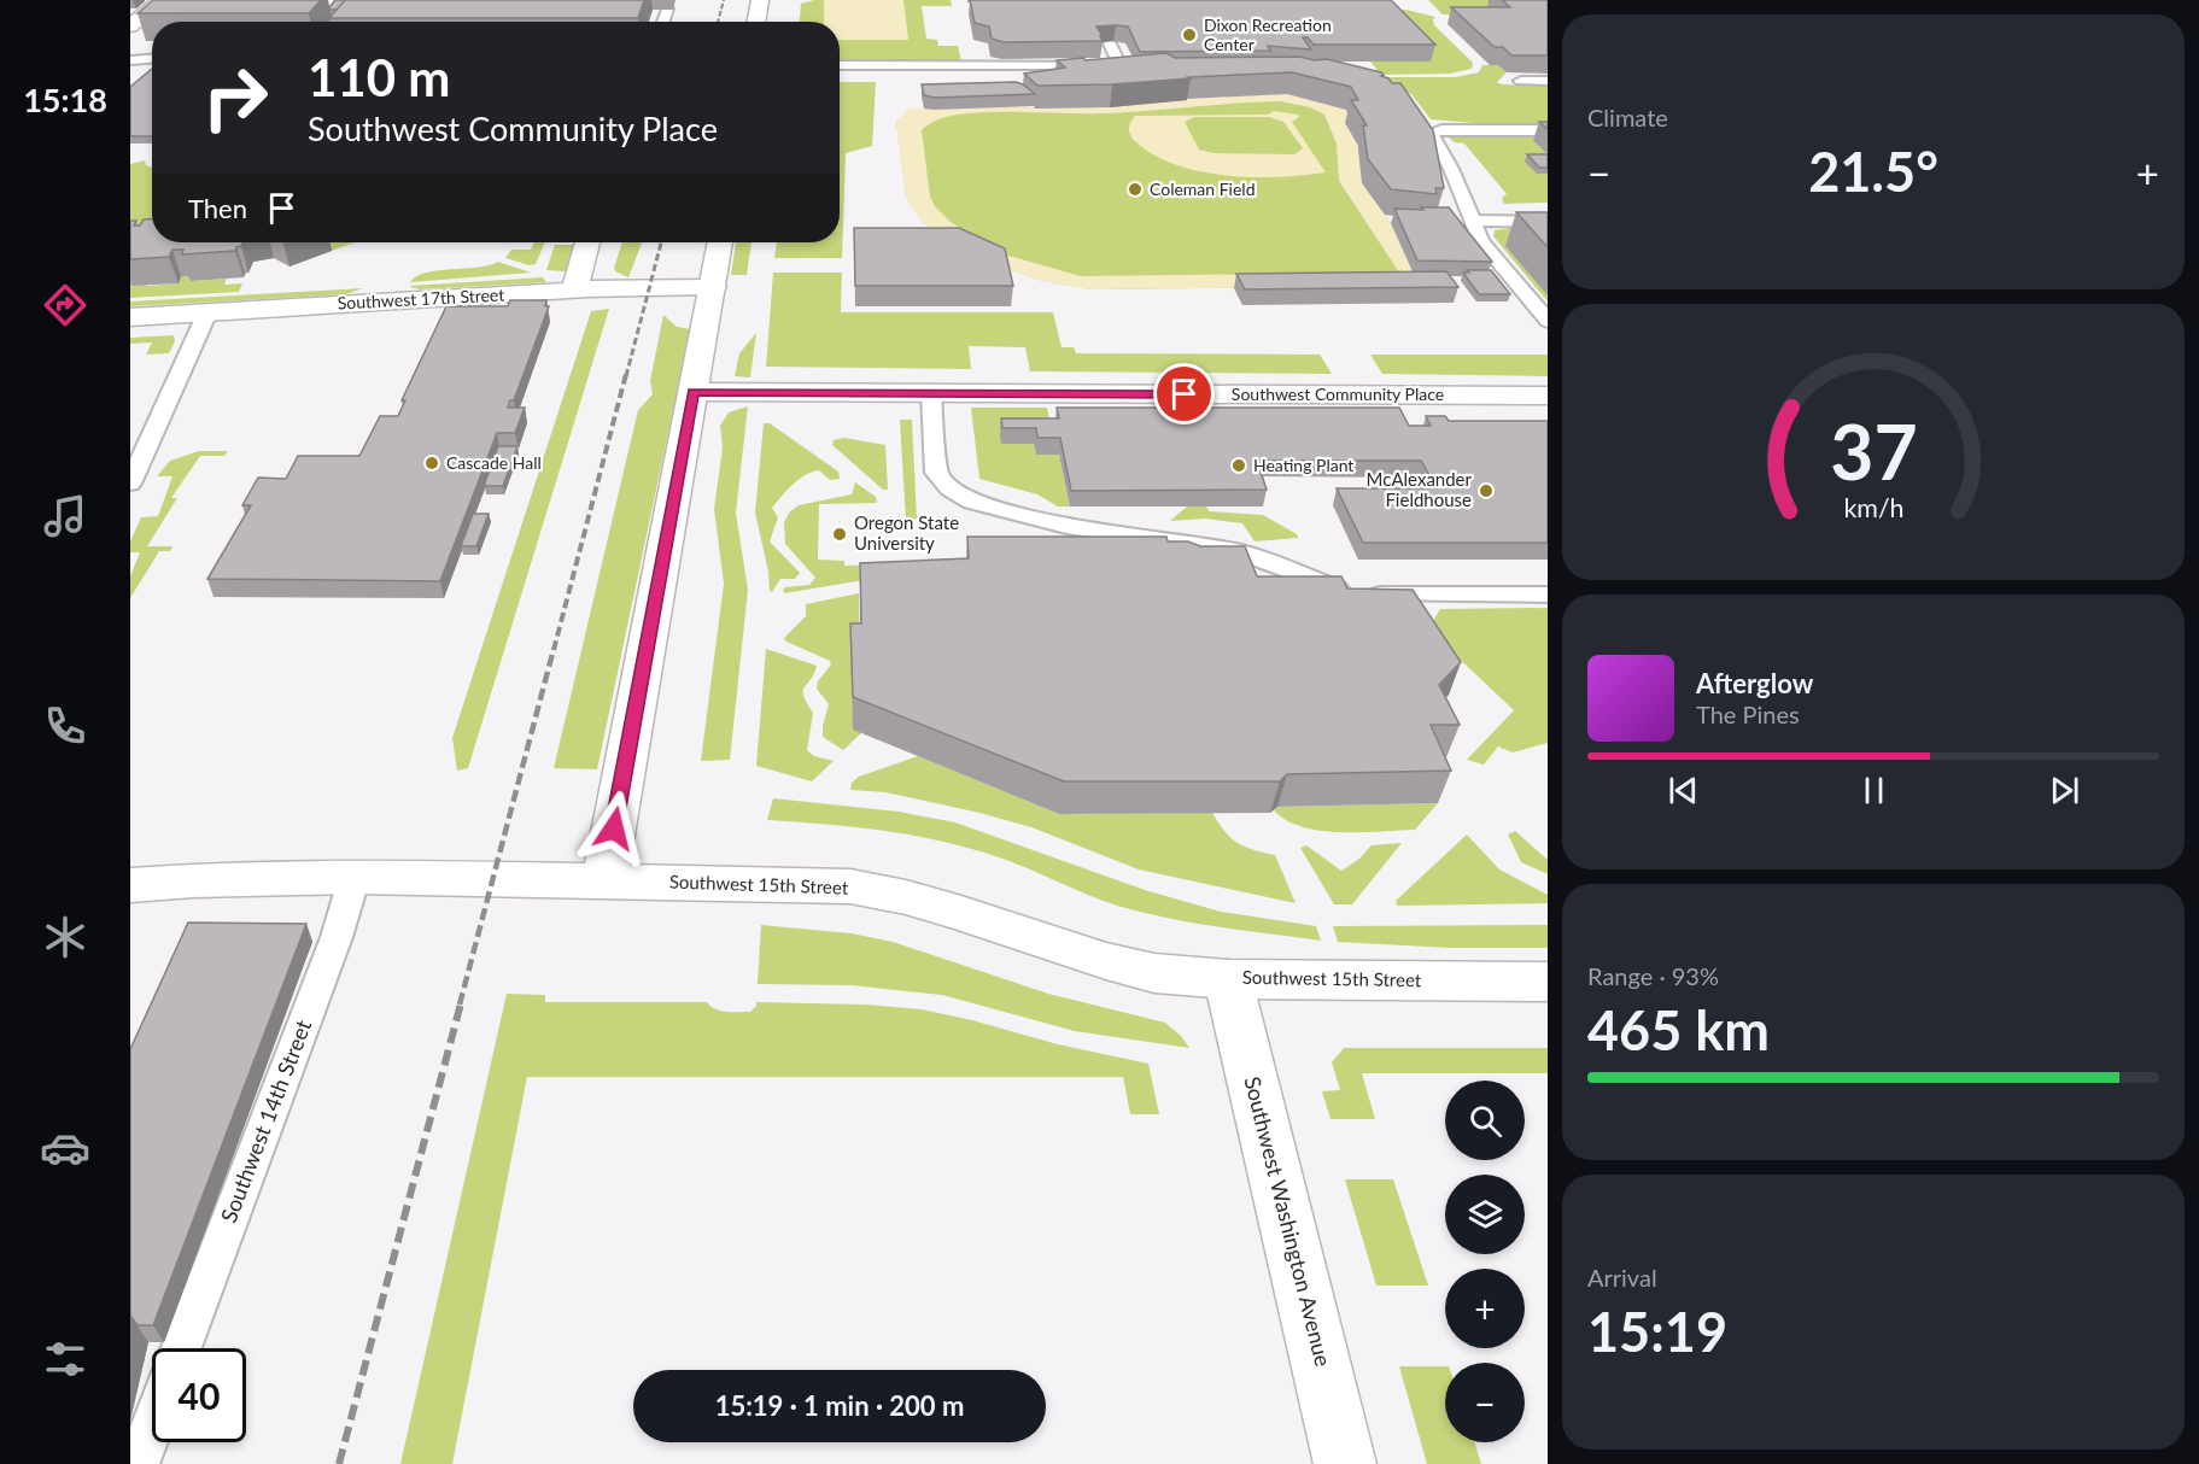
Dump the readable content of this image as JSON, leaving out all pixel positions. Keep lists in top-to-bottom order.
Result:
{
  "streets": {
    "street": [
      "Southwest 17th Street",
      "Southwest Community Place",
      "Southwest 15th Street",
      "Southwest Washington Avenue"
    ],
    "lane": ["Southwest 14th Street"]
  },
  "crossings": [
    ["Southwest 15th Street", "Southwest 14th Street"],
    ["Southwest 15th Street", "Southwest Washington Avenue"]
  ],
  "places": [
    "Dixon Recreation Center",
    "Coleman Field",
    "Cascade Hall",
    "Heating Plant",
    "McAlexander Fieldhouse",
    "Oregon State University"
  ],
  "page": {
    "tabs": "15:18",
    "tile": [
      "Climate",
      ["Range · 93%", "465 km"],
      ["Arrival", "15:19"]
    ],
    "turn": ["110 m", "Southwest Community Place"],
    "heat": ["−", "21.5°", "+"],
    "then": "Then",
    "song": ["Afterglow", "The Pines"],
    "map_buttons": ["+", "−"],
    "limit": "40",
    "trip": "15:19 · 1 min · 200 m",
    "gauge": ["37", "km/h"]
  }
}
